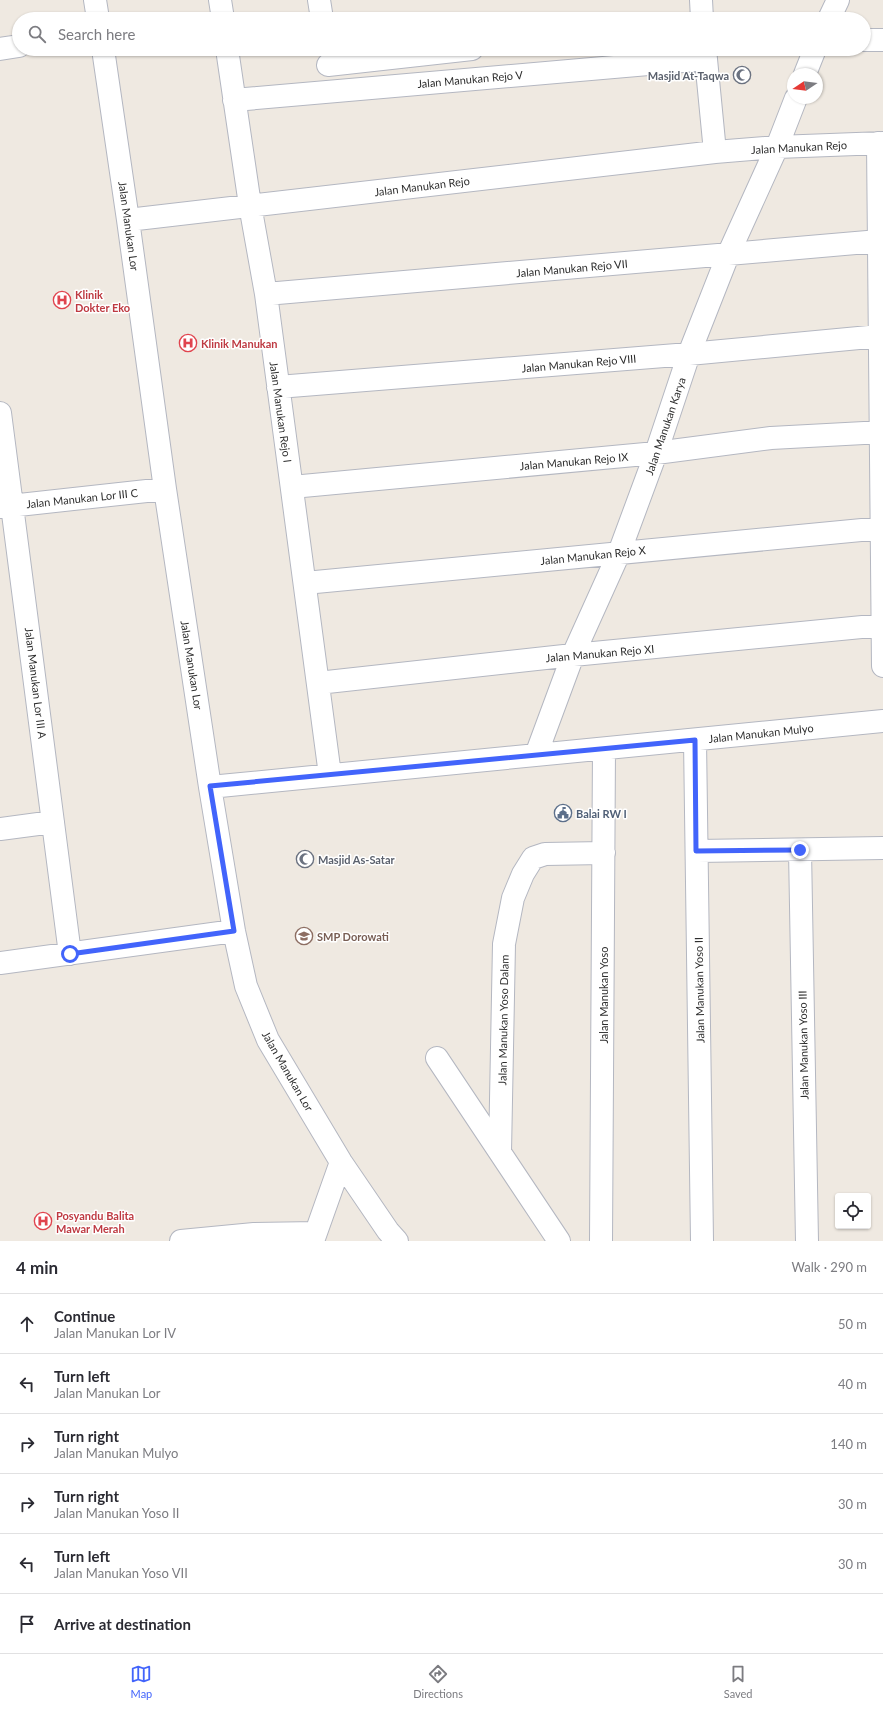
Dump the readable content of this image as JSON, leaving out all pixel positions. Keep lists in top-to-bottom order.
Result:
{
  "streets": {
    "street": [
      "Jalan Manukan Rejo V",
      "Jalan Manukan Rejo",
      "Jalan Manukan Lor",
      "Jalan Manukan Rejo VII",
      "Jalan Manukan Rejo VIII",
      "Jalan Manukan Rejo I",
      "Jalan Manukan Karya",
      "Jalan Manukan Rejo IX",
      "Jalan Manukan Lor III C",
      "Jalan Manukan Rejo X",
      "Jalan Manukan Rejo XI",
      "Jalan Manukan Lor III A",
      "Jalan Manukan Mulyo",
      "Jalan Manukan Yoso II",
      "Jalan Manukan Yoso",
      "Jalan Manukan Yoso Dalam",
      "Jalan Manukan Yoso III"
    ]
  },
  "crossings": [
    ["Jalan Manukan Rejo V", "Jalan Manukan Rejo I"],
    ["Jalan Manukan Rejo", "Jalan Manukan Lor"],
    ["Jalan Manukan Rejo", "Jalan Manukan Rejo I"],
    ["Jalan Manukan Rejo", "Jalan Manukan Karya"],
    ["Jalan Manukan Lor", "Jalan Manukan Lor III C"],
    ["Jalan Manukan Lor", "Jalan Manukan Mulyo"],
    ["Jalan Manukan Rejo VII", "Jalan Manukan Rejo I"],
    ["Jalan Manukan Rejo VII", "Jalan Manukan Karya"],
    ["Jalan Manukan Rejo VIII", "Jalan Manukan Rejo I"],
    ["Jalan Manukan Rejo VIII", "Jalan Manukan Karya"],
    ["Jalan Manukan Rejo I", "Jalan Manukan Rejo IX"],
    ["Jalan Manukan Rejo I", "Jalan Manukan Rejo X"],
    ["Jalan Manukan Rejo I", "Jalan Manukan Rejo XI"],
    ["Jalan Manukan Rejo I", "Jalan Manukan Mulyo"],
    ["Jalan Manukan Karya", "Jalan Manukan Rejo IX"],
    ["Jalan Manukan Karya", "Jalan Manukan Rejo X"],
    ["Jalan Manukan Karya", "Jalan Manukan Rejo XI"],
    ["Jalan Manukan Karya", "Jalan Manukan Mulyo"],
    ["Jalan Manukan Lor III C", "Jalan Manukan Lor III A"],
    ["Jalan Manukan Mulyo", "Jalan Manukan Yoso II"],
    ["Jalan Manukan Mulyo", "Jalan Manukan Yoso"],
    ["Jalan Manukan Yoso", "Jalan Manukan Yoso Dalam"]
  ],
  "places": {
    "mosque": ["Masjid At-Taqwa", "Masjid As-Satar"],
    "hospital": ["Klinik Dokter Eko", "Klinik Manukan", "Posyandu Balita Mawar Merah"],
    "public building": ["Balai RW I"],
    "school or university": ["SMP Dorowati"]
  },
  "north": "left",
  "page": {
    "search": "Search here",
    "heading": ["4 min", "Walk · 290 m"],
    "list": [
      ["Continue", "Jalan Manukan Lor IV", "50 m"],
      ["Turn left", "Jalan Manukan Lor", "40 m"],
      ["Turn right", "Jalan Manukan Mulyo", "140 m"],
      ["Turn right", "Jalan Manukan Yoso II", "30 m"],
      ["Turn left", "Jalan Manukan Yoso VII", "30 m"],
      "Arrive at destination"
    ],
    "nav": ["Map", "Directions", "Saved"]
  }
}
